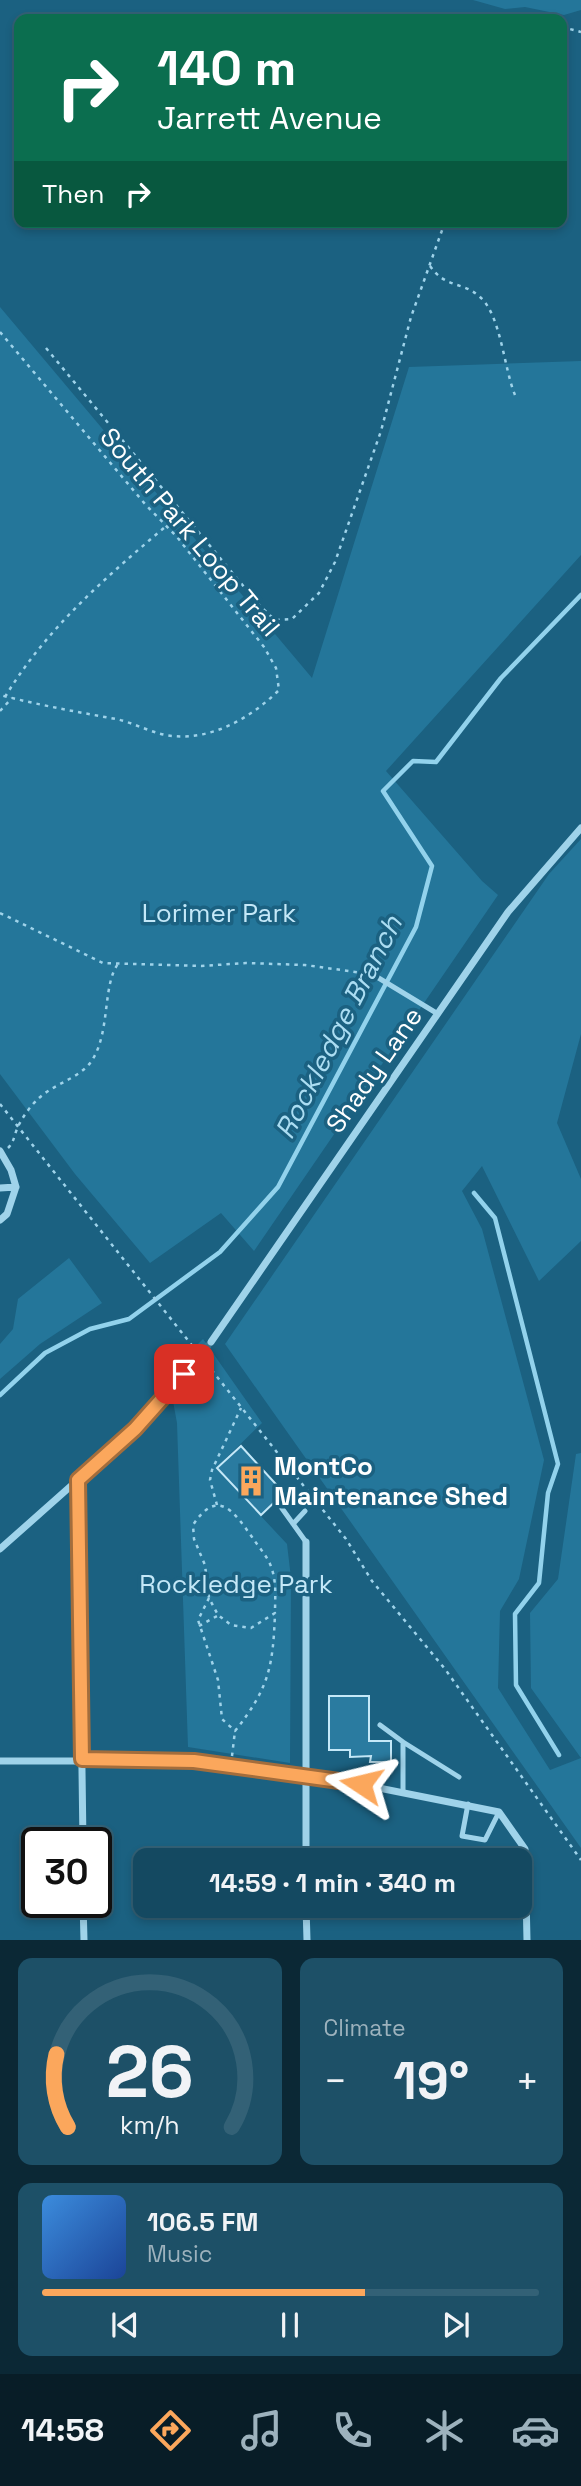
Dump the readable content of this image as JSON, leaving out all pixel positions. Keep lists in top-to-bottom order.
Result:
{
  "streets": {
    "street": ["Shady Lane"],
    "path": ["South Park Loop Trail"]
  },
  "water": ["Rockledge Branch"],
  "parks": ["Lorimer Park", "Rockledge Park"],
  "places": {
    "building": ["MontCo Maintenance Shed"]
  },
  "page": {
    "turn": ["140 m", "Jarrett Avenue"],
    "then": "Then",
    "limit": "30",
    "trip": "14:59 · 1 min · 340 m",
    "tile": "Climate",
    "heat": ["−", "19°", "+"],
    "song": ["106.5 FM", "Music"],
    "tabs": "14:58",
    "gauge": ["26", "km/h"]
  }
}
